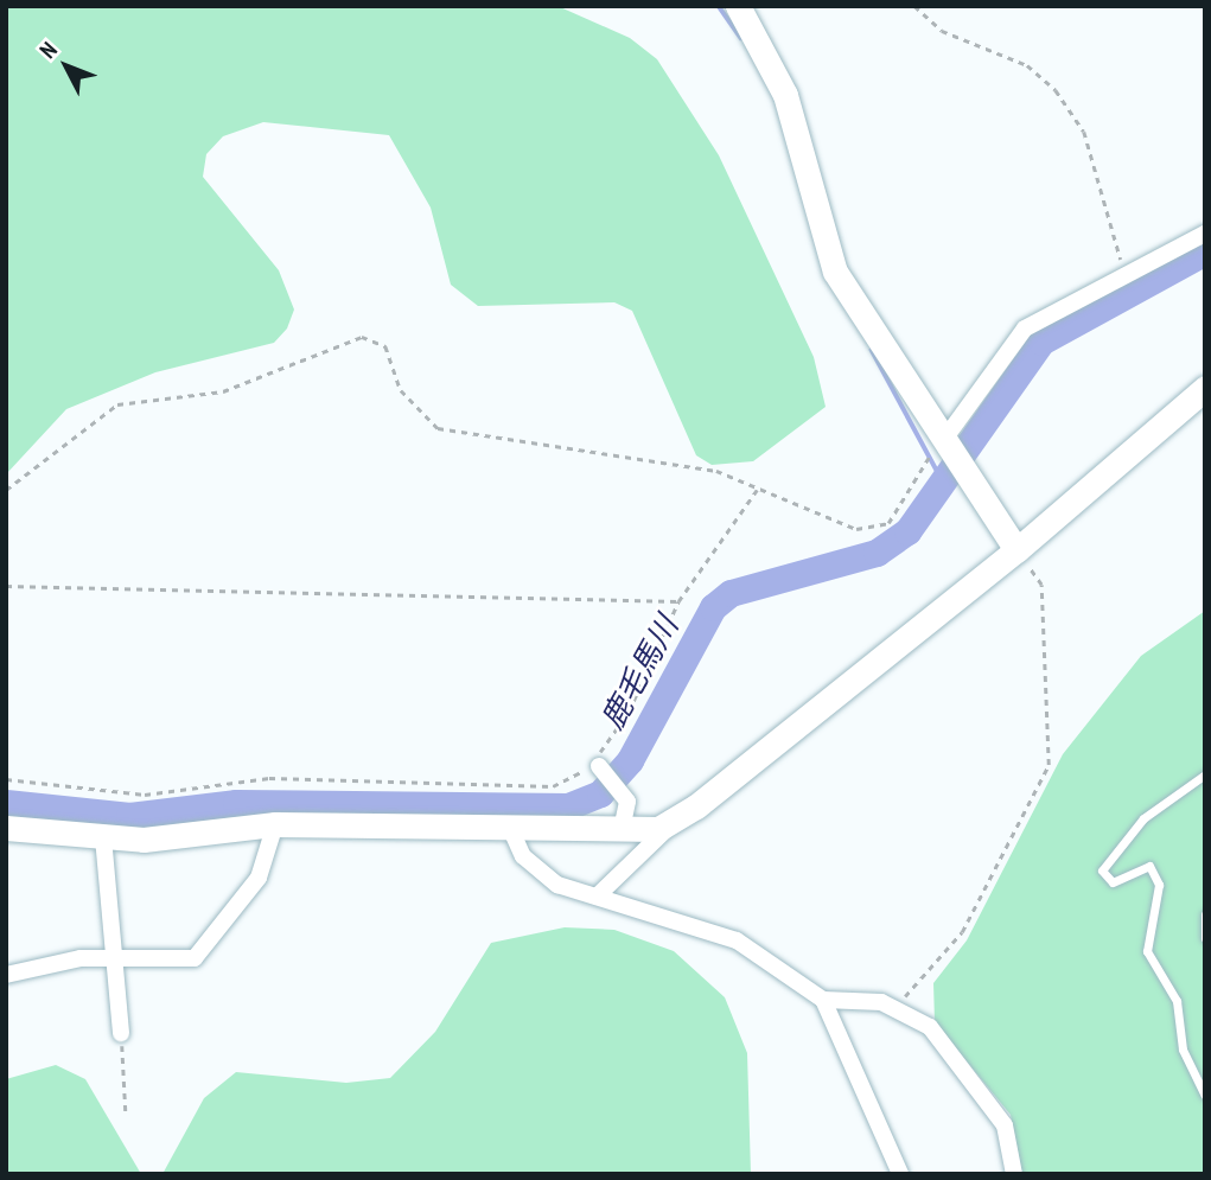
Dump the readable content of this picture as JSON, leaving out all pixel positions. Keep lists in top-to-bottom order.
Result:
{
  "water": ["鹿毛馬川"],
  "north": "top left"
}
